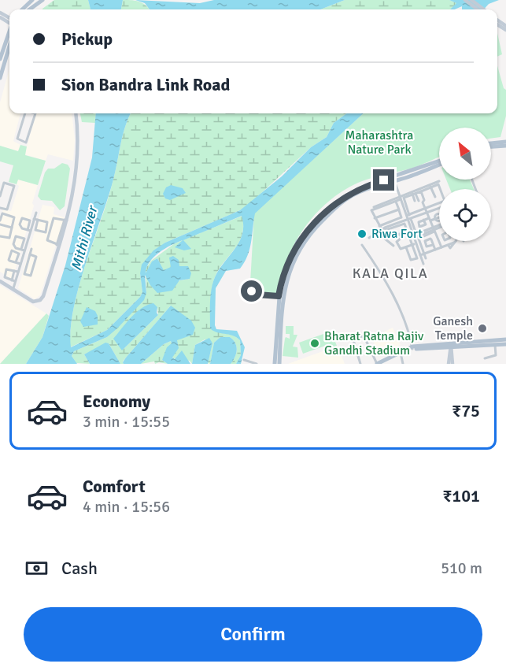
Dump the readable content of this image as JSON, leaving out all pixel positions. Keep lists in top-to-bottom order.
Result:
{
  "districts": ["KALA QILA"],
  "water": ["Mithi River"],
  "parks": ["Maharashtra Nature Park"],
  "places": ["Riwa Fort", "Ganesh Temple", "Bharat Ratna Rajiv Gandhi Stadium"],
  "north": "top left",
  "page": {
    "banner": ["Pickup", "Sion Bandra Link Road"],
    "list": [
      {
        "name": "Economy",
        "note": "3 min · 15:55",
        "value": "₹75"
      },
      {
        "name": "Comfort",
        "note": "4 min · 15:56",
        "value": "₹101"
      }
    ],
    "pay": ["Cash", "510 m"],
    "buttons": "Confirm"
  }
}
